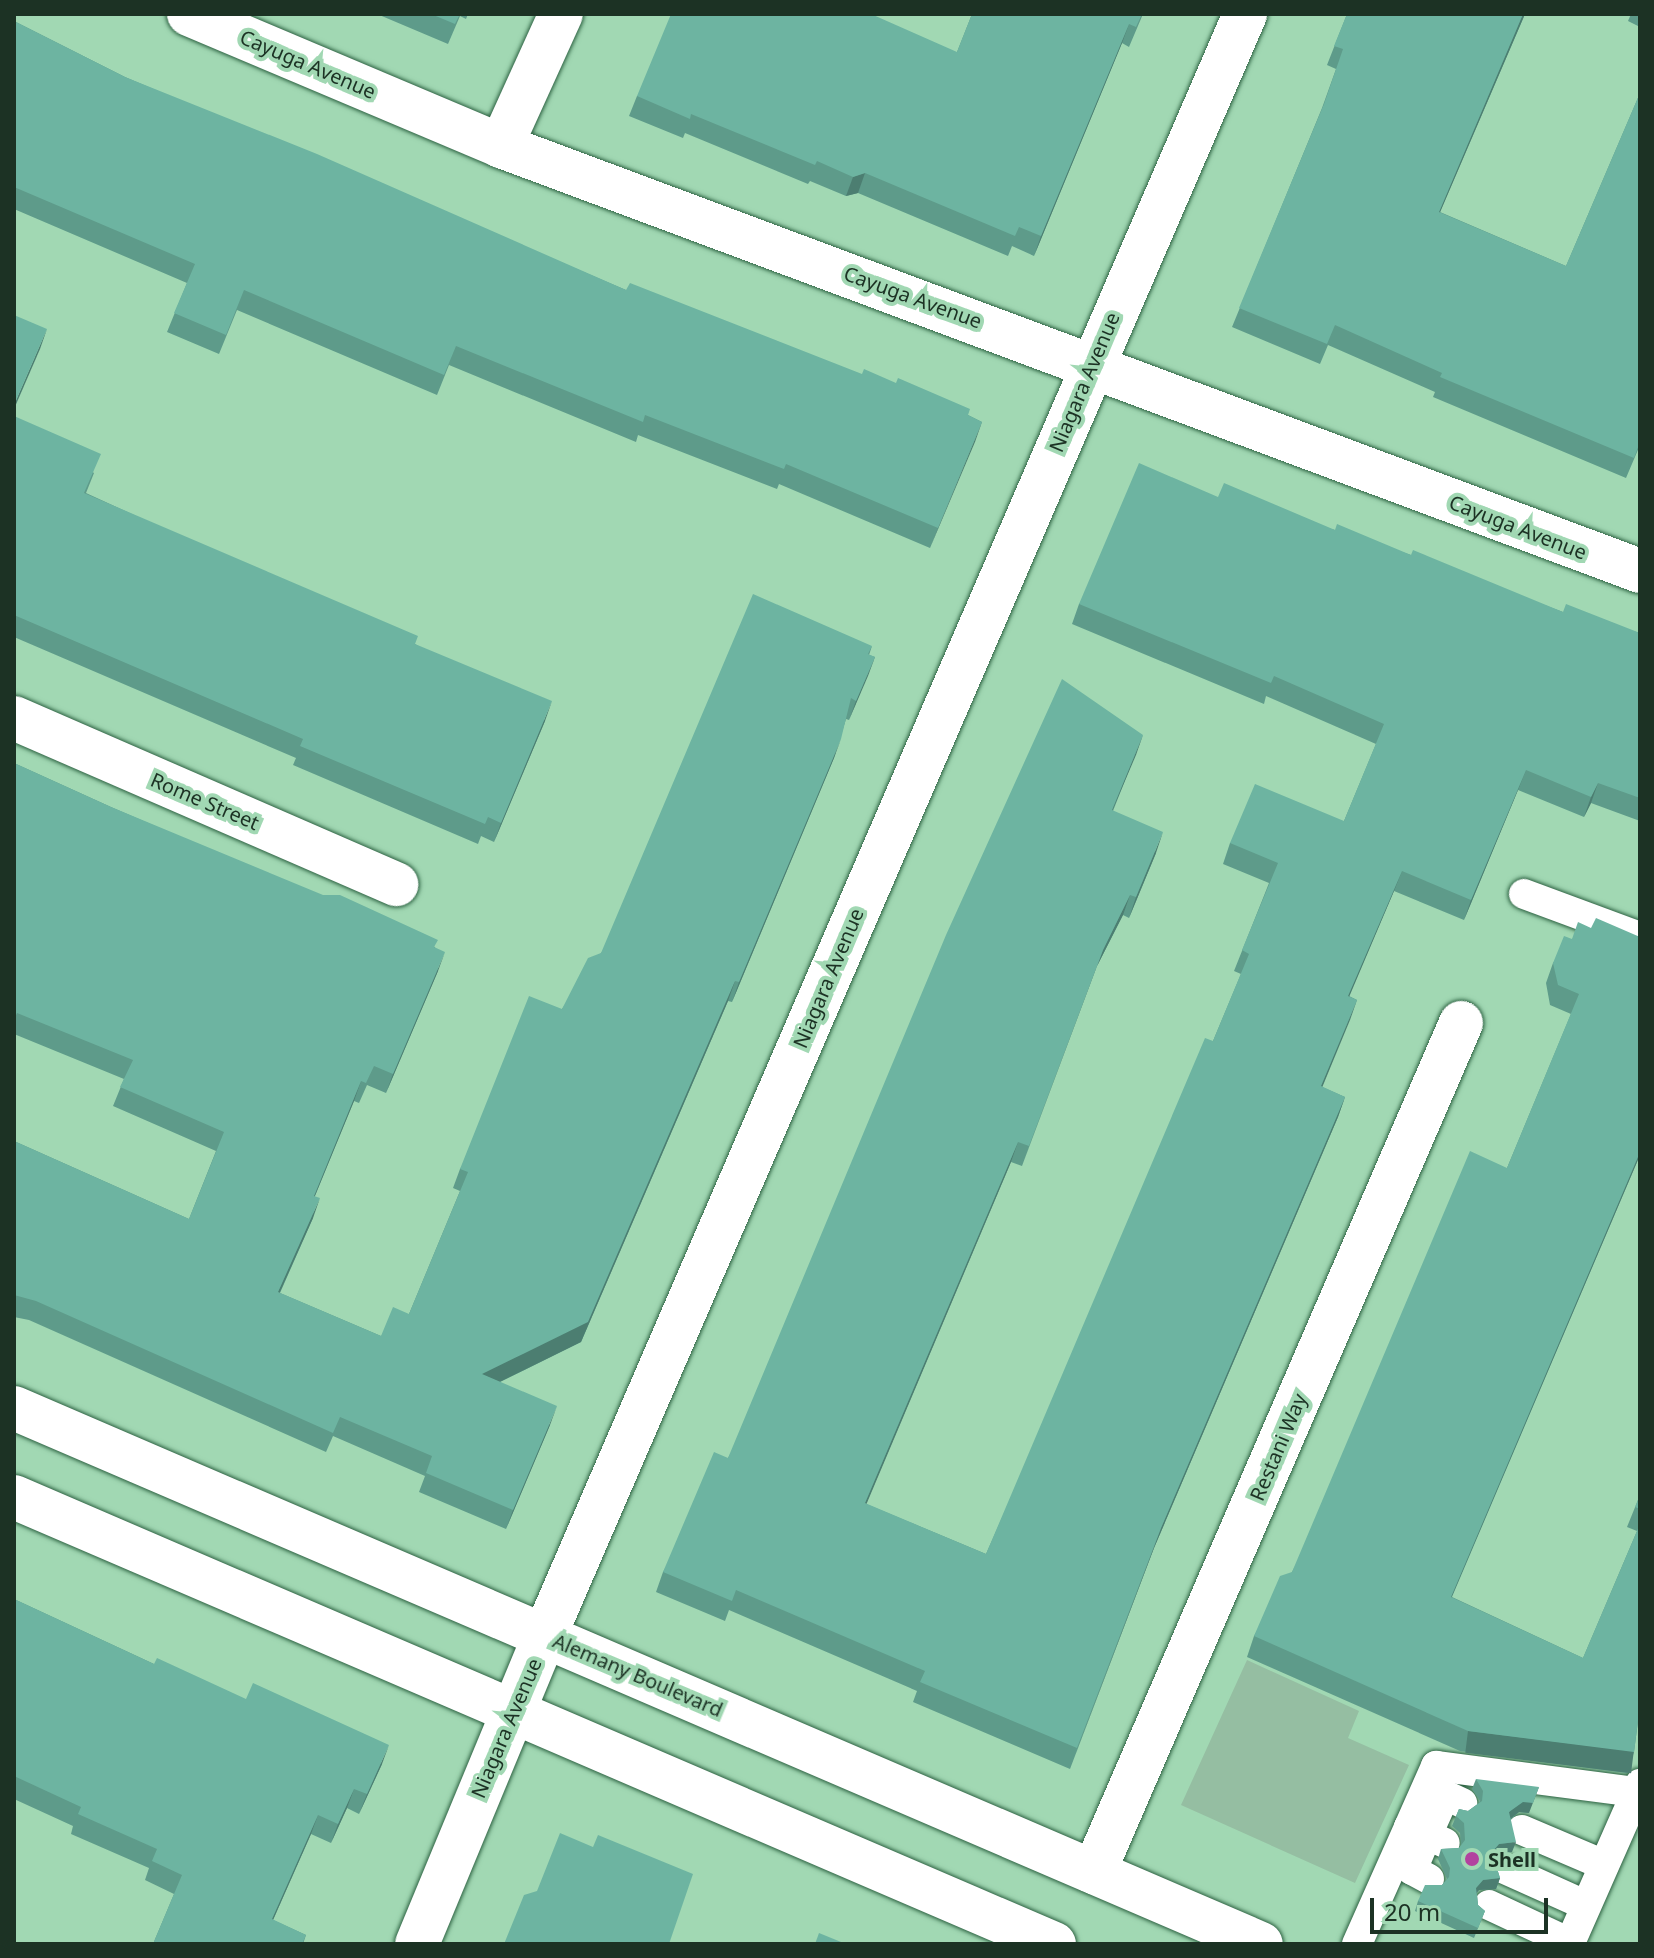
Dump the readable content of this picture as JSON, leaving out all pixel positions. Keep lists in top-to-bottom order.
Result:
{
  "streets": {
    "street": [
      "Cayuga Avenue",
      "Niagara Avenue",
      "Rome Street",
      "Restani Way",
      "Alemany Boulevard"
    ]
  },
  "crossings": [
    ["Cayuga Avenue", "Niagara Avenue"],
    ["Niagara Avenue", "Alemany Boulevard"],
    ["Restani Way", "Alemany Boulevard"]
  ],
  "places": ["Shell"],
  "scale_bar": "20 m"
}
